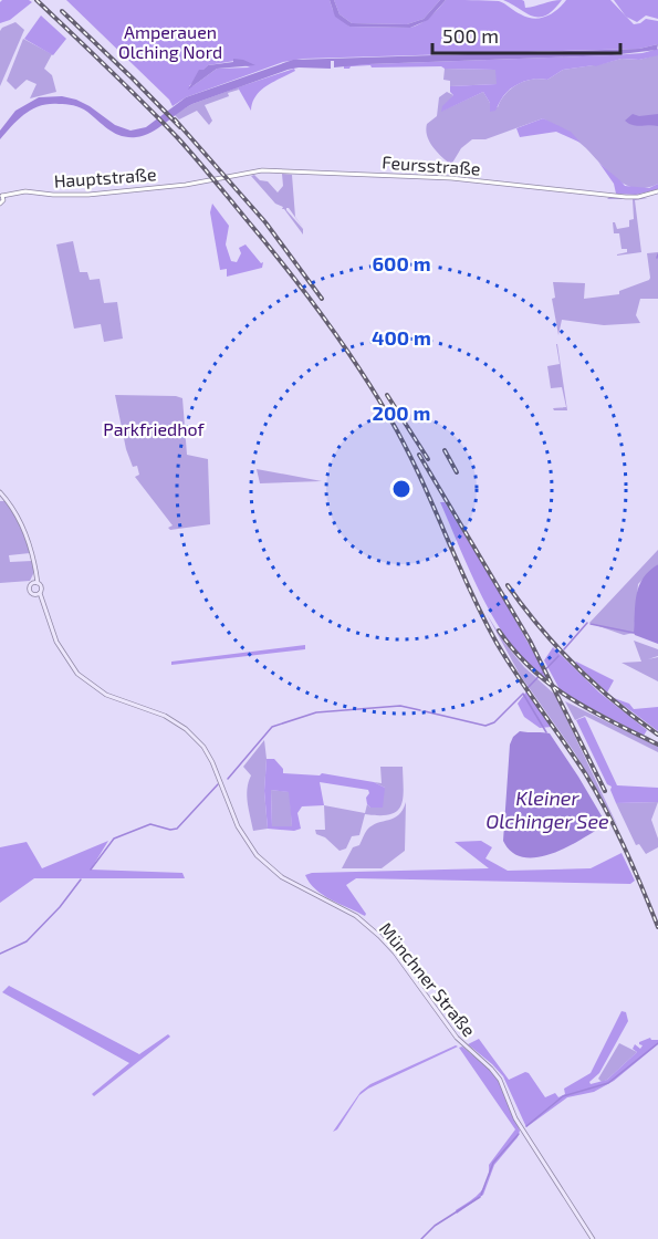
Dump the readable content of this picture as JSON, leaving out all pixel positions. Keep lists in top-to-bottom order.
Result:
{
  "streets": {
    "main road": ["Münchner Straße"],
    "street": ["Feursstraße", "Hauptstraße"]
  },
  "crossings": [
    ["Feursstraße", "Hauptstraße"]
  ],
  "water": ["Kleiner Olchinger See"],
  "parks": ["Amperauen Olching Nord", "Parkfriedhof"],
  "scale_bar": "500 m",
  "rings": ["600 m", "400 m", "200 m"]
}
